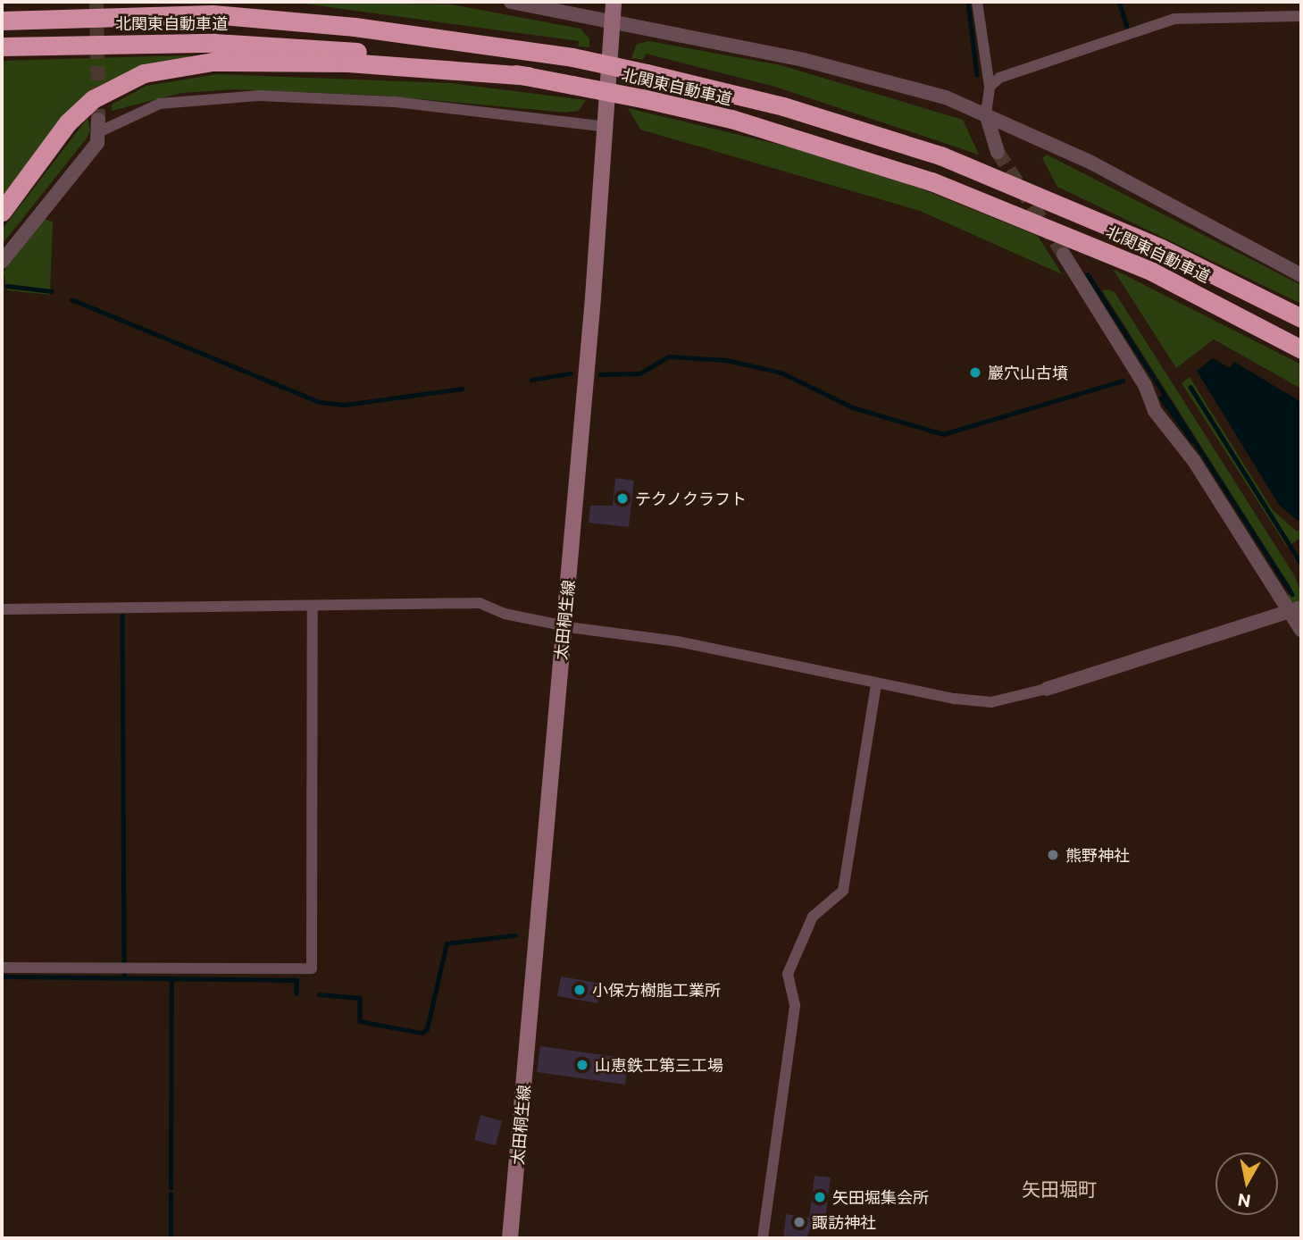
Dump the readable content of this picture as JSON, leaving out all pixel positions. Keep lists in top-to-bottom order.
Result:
{
  "streets": {
    "highway": ["北関東自動車道"],
    "main road": ["太田桐生線"]
  },
  "districts": ["矢田堀町"],
  "places": [
    "巖穴山古墳",
    "テクノクラフト",
    "熊野神社",
    "小保方樹脂工業所",
    "山恵鉄工第三工場",
    "矢田堀集会所",
    "諏訪神社"
  ],
  "north": "bottom"
}
